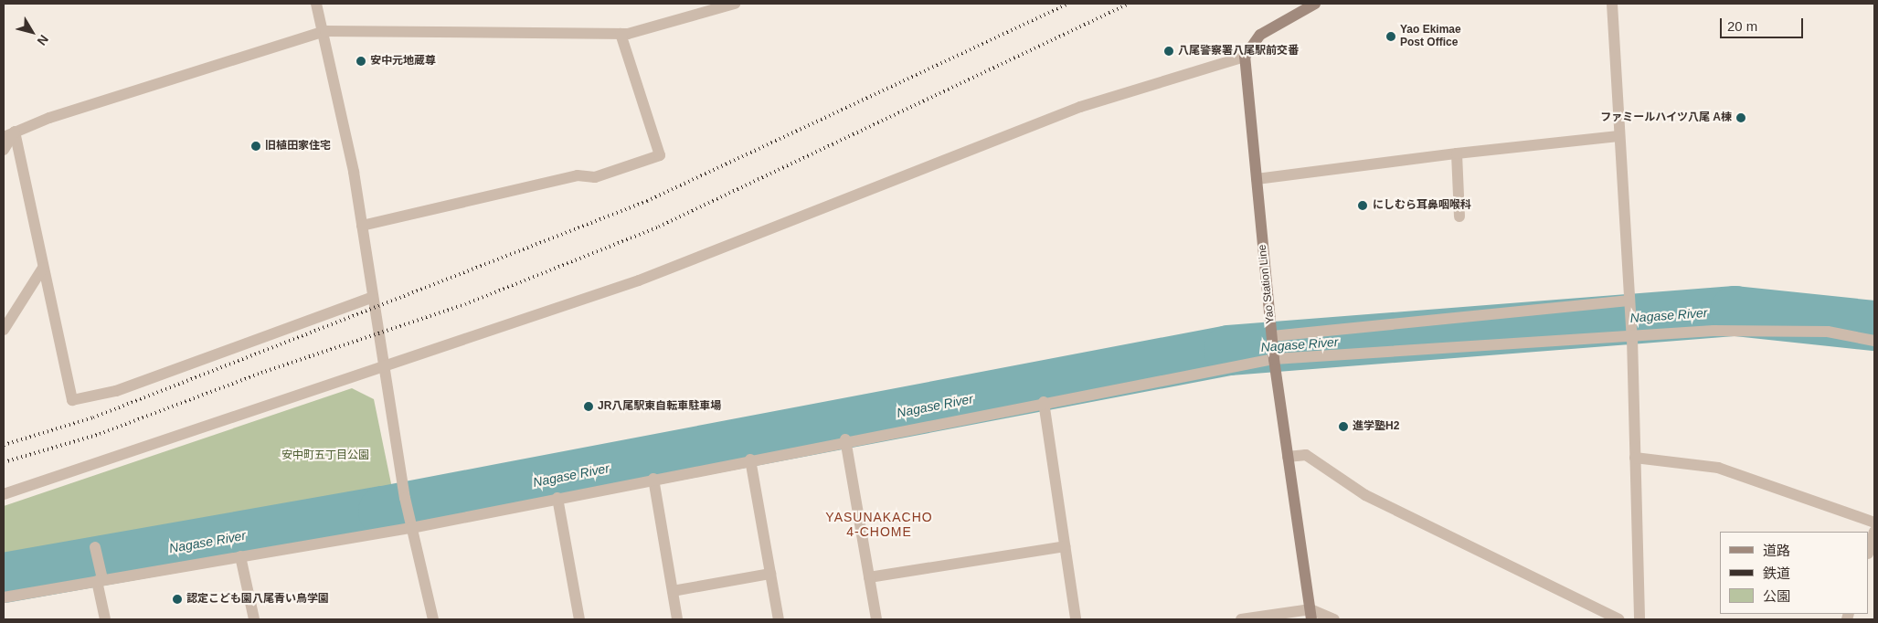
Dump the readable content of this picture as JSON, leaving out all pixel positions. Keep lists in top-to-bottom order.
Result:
{
  "streets": {
    "main road": ["Yao Station Line"]
  },
  "districts": ["YASUNAKACHO 4-CHOME"],
  "water": ["Nagase River"],
  "parks": ["安中町五丁目公園"],
  "places": [
    "Yao Ekimae Post Office",
    "八尾警察署八尾駅前交番",
    "安中元地蔵尊",
    "ファミールハイツ八尾 A棟",
    "旧植田家住宅",
    "にしむら耳鼻咽喉科",
    "JR八尾駅東自転車駐車場",
    "進学塾H2",
    "認定こども園八尾青い鳥学園"
  ],
  "legend": ["道路", "鉄道", "公園"],
  "scale_bar": "20 m",
  "north": "bottom right"
}
